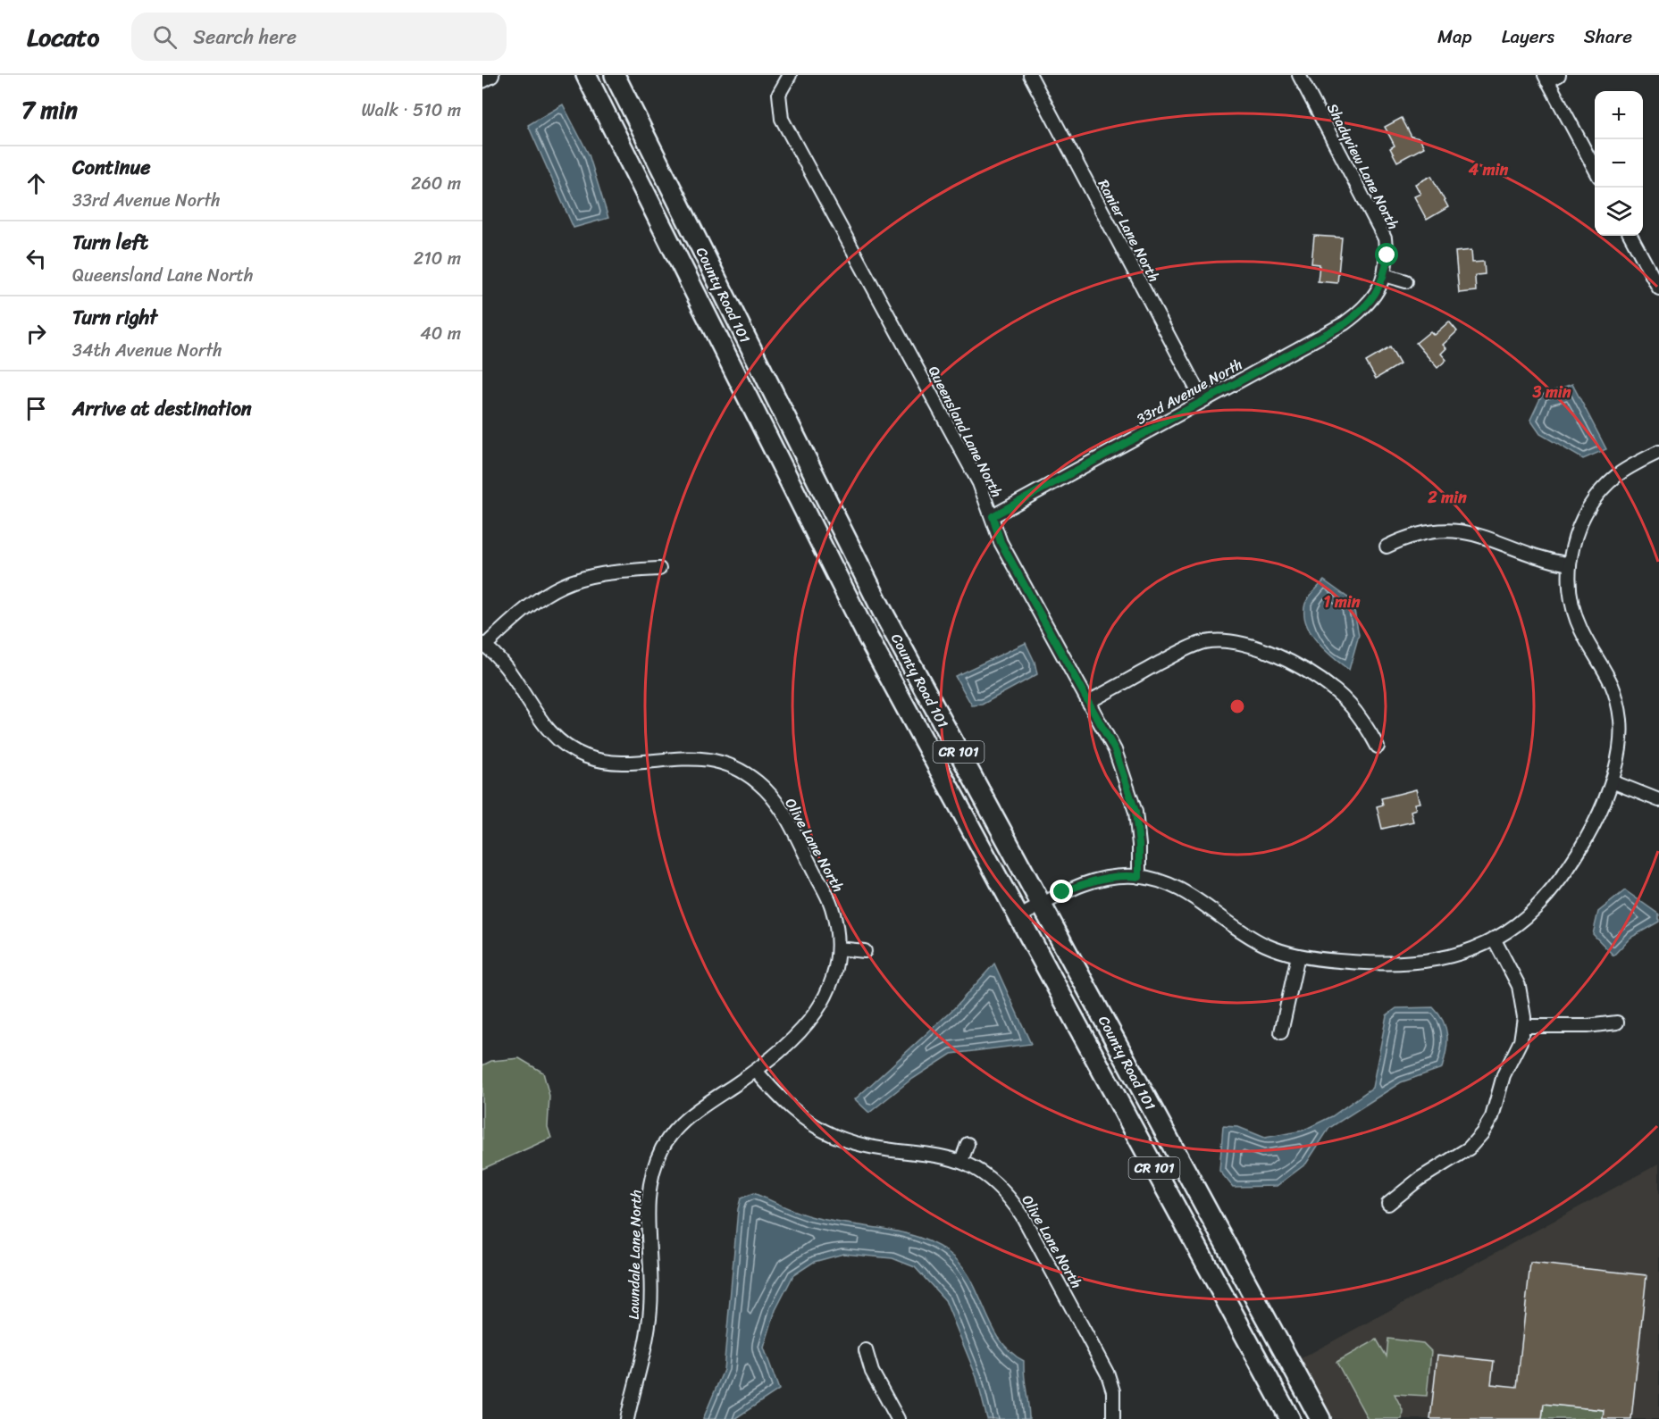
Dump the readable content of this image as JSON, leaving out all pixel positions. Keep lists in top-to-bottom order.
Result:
{
  "streets": {
    "main road": ["County Road 101", "CR 101"],
    "street": [
      "Shadyview Lane North",
      "Ranier Lane North",
      "33rd Avenue North",
      "Queensland Lane North",
      "Olive Lane North",
      "Lawndale Lane North"
    ]
  },
  "crossings": [
    ["Shadyview Lane North", "33rd Avenue North"],
    ["Ranier Lane North", "33rd Avenue North"],
    ["33rd Avenue North", "Queensland Lane North"],
    ["Olive Lane North", "Lawndale Lane North"]
  ],
  "page": {
    "header": "Locato",
    "search": "Search here",
    "nav": ["Map", "Layers", "Share"],
    "heading": ["7 min", "Walk · 510 m"],
    "map_buttons": ["+", "−"],
    "list": [
      ["Continue", "33rd Avenue North", "260 m"],
      ["Turn left", "Queensland Lane North", "210 m"],
      ["Turn right", "34th Avenue North", "40 m"],
      "Arrive at destination"
    ]
  },
  "rings": [
    "4 min",
    "3 min",
    "2 min",
    "1 min"
  ]
}
